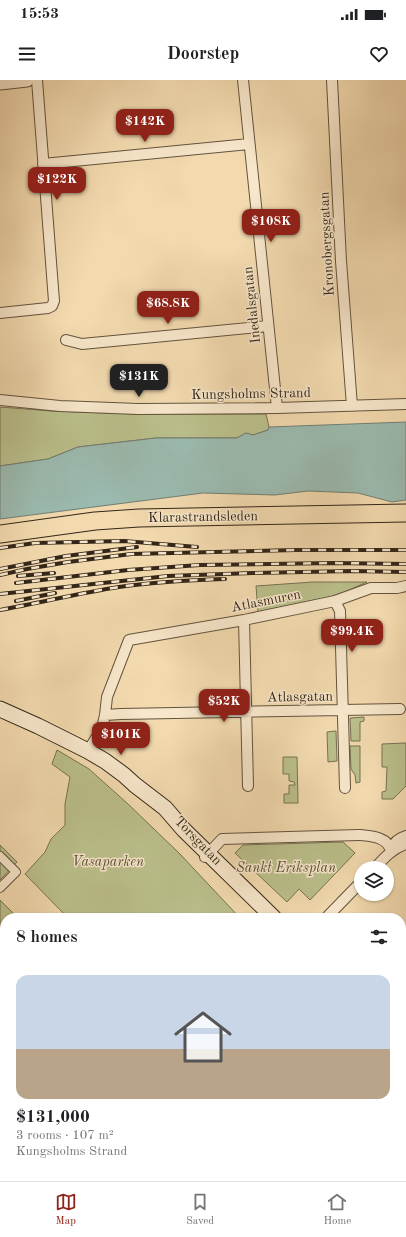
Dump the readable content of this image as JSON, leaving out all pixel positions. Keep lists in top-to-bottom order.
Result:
{
  "streets": {
    "highway": ["Klarastrandsleden"],
    "main road": ["Torsgatan"],
    "street": [
      "Kronobergsgatan",
      "Inedalsgatan",
      "Kungsholms Strand",
      "Atlasmuren",
      "Atlasgatan"
    ]
  },
  "crossings": [
    ["Kronobergsgatan", "Kungsholms Strand"],
    ["Inedalsgatan", "Kungsholms Strand"],
    ["Atlasmuren", "Atlasgatan"]
  ],
  "parks": ["Vasaparken", "Sankt Eriksplan"],
  "page": {
    "status": "15:53",
    "header": "Doorstep",
    "price": [
      "$142K",
      "$122K",
      "$108K",
      "$68.8K",
      "$131K",
      "$99.4K",
      "$52K",
      "$101K"
    ],
    "heading": "8 homes",
    "list": [
      {
        "name": "$131,000",
        "note": "3 rooms · 107 m² · Kungsholms Strand"
      }
    ],
    "tabs": ["Map", "Saved", "Home"]
  }
}
